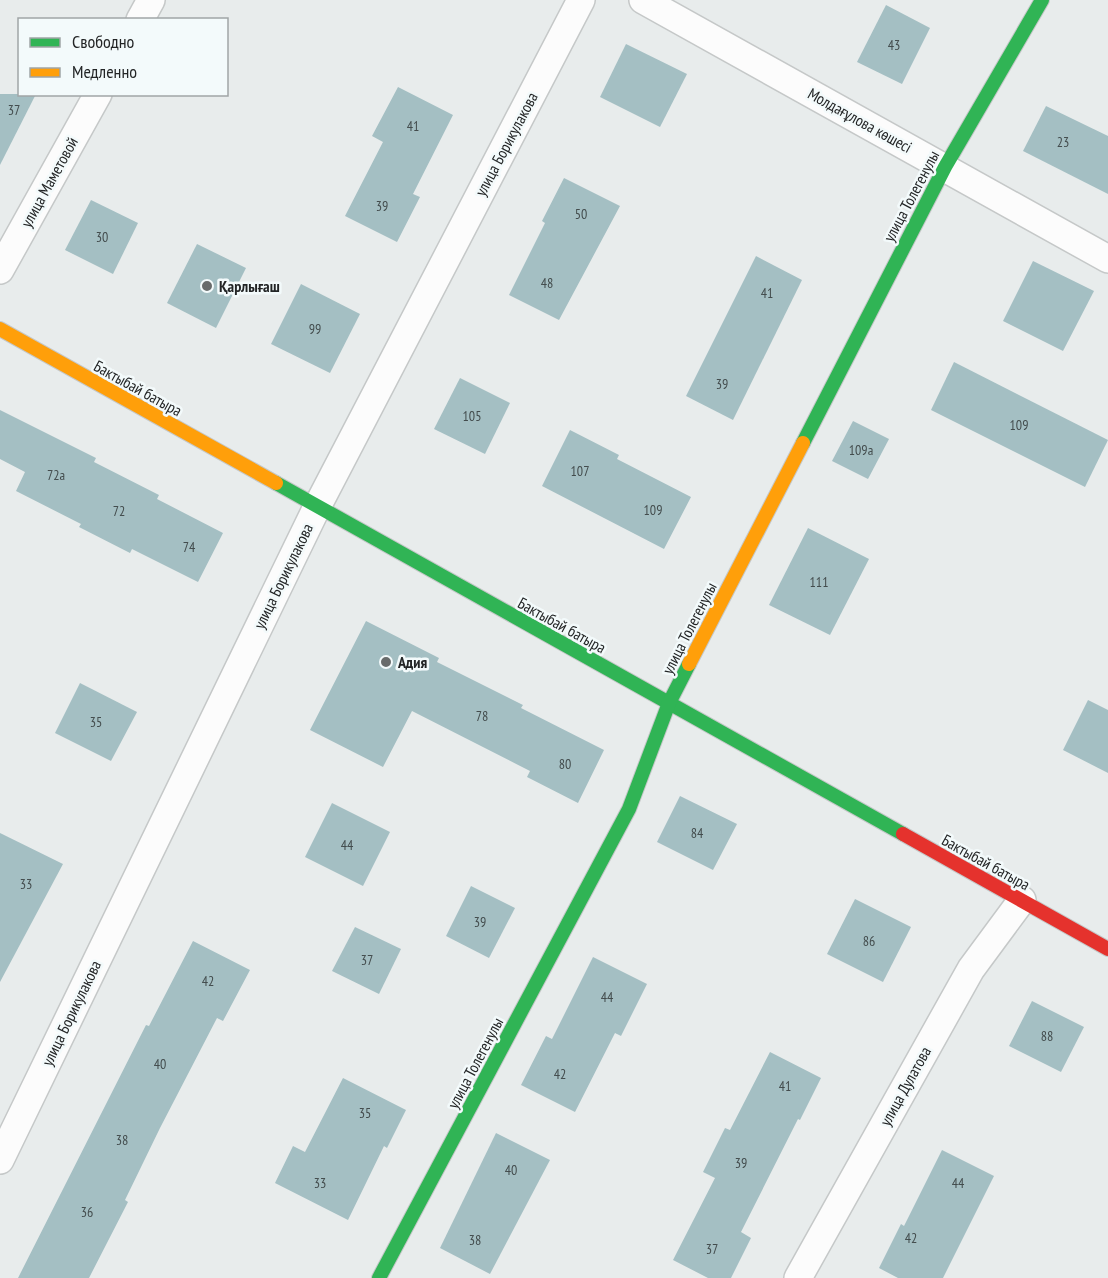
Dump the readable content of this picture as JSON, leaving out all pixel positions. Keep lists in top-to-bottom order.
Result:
{
  "streets": {
    "street": [
      "Молдағұлова көшесі",
      "улица Борикулакова",
      "улица Маметовой",
      "улица Толегенулы",
      "Бактыбай батыра",
      "улица Дулатова"
    ]
  },
  "crossings": [
    ["Молдағұлова көшесі", "улица Толегенулы"],
    ["улица Борикулакова", "Бактыбай батыра"],
    ["улица Толегенулы", "Бактыбай батыра"],
    ["Бактыбай батыра", "улица Дулатова"]
  ],
  "places": ["Қарлығаш", "Адия"],
  "house_numbers": [
    "43",
    "37",
    "41",
    "23",
    "39",
    "50",
    "30",
    "48",
    "41",
    "99",
    "39",
    "105",
    "109",
    "109а",
    "107",
    "72а",
    "109",
    "72",
    "74",
    "111",
    "78",
    "35",
    "80",
    "84",
    "44",
    "33",
    "39",
    "86",
    "37",
    "42",
    "44",
    "88",
    "40",
    "42",
    "41",
    "35",
    "38",
    "39",
    "40",
    "33",
    "44",
    "36",
    "42",
    "38",
    "37"
  ],
  "legend": ["Свободно", "Медленно"]
}
